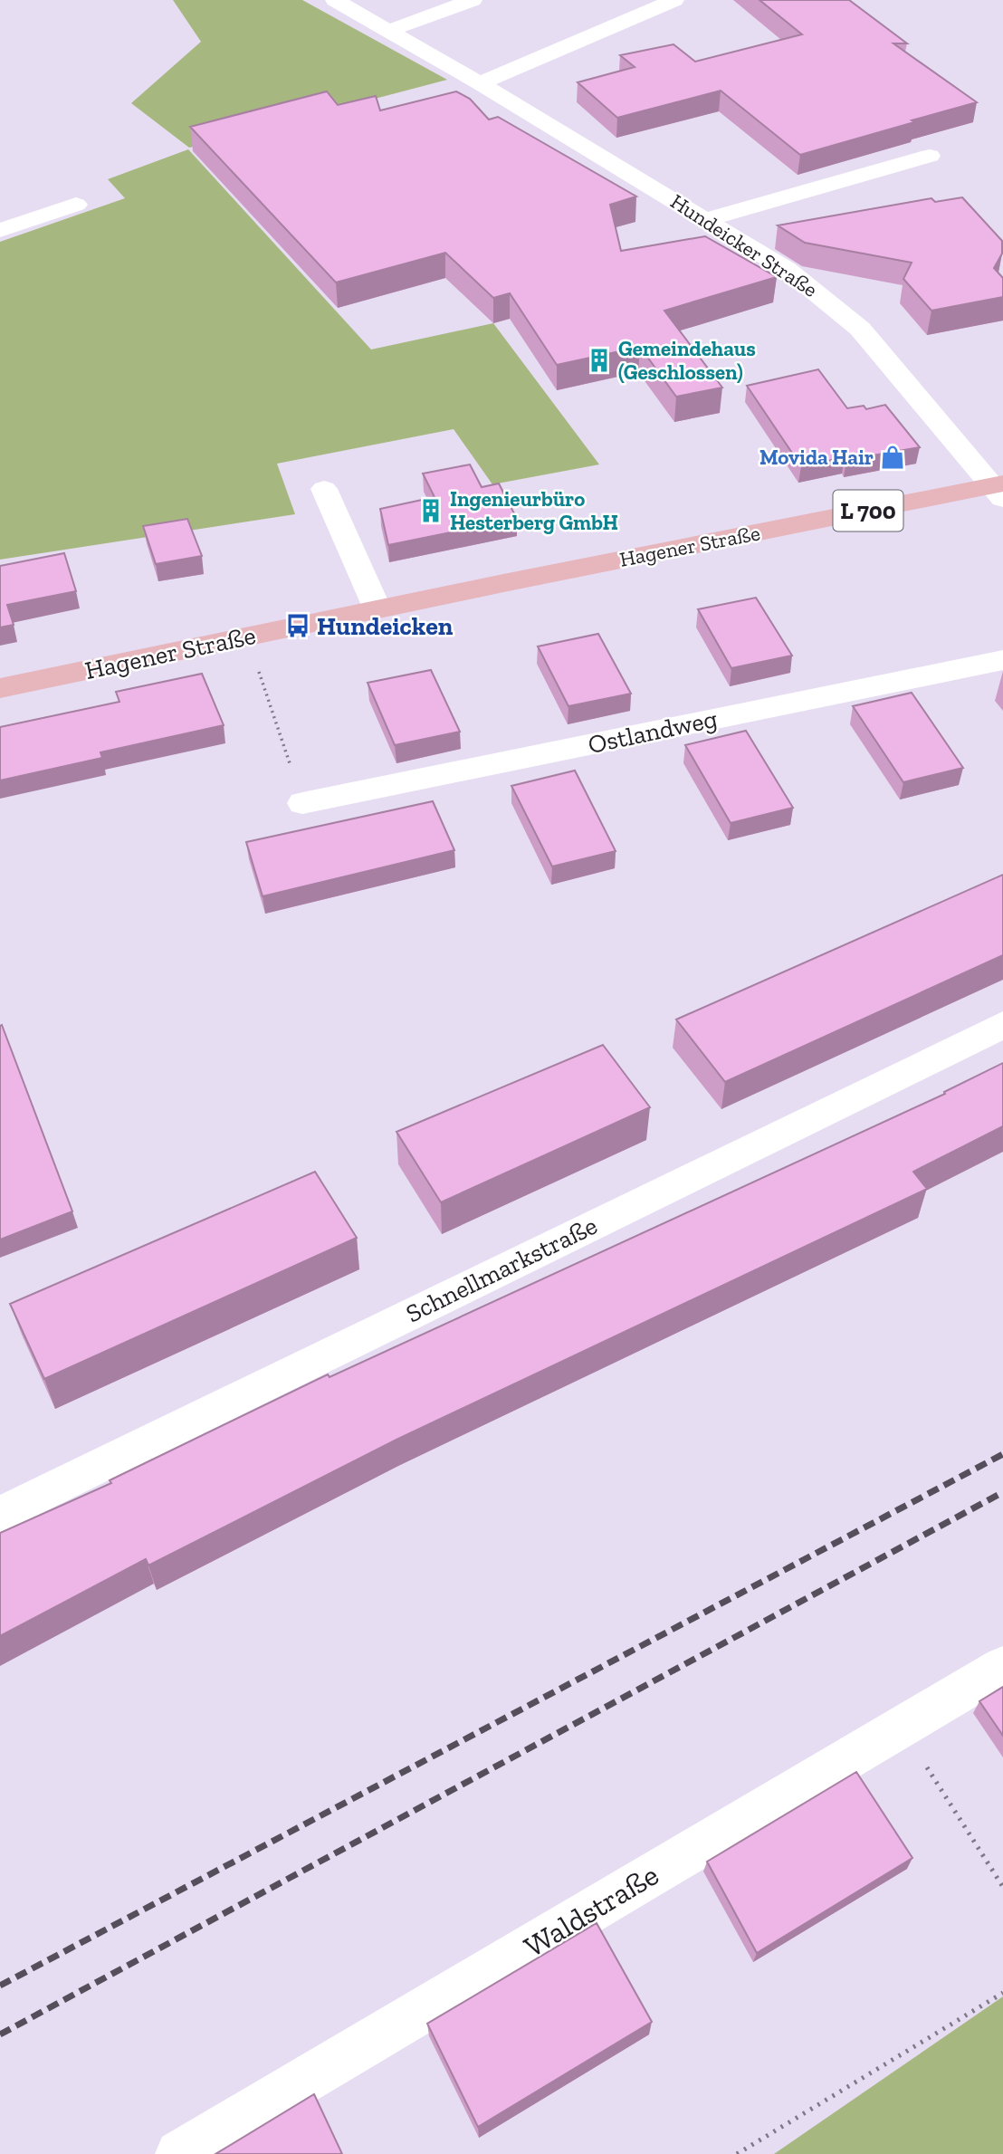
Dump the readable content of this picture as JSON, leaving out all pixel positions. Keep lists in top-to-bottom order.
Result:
{
  "streets": {
    "main road": ["L 700", "Hagener Straße"],
    "street": [
      "Hundeicker Straße",
      "Ostlandweg",
      "Schnellmarkstraße",
      "Waldstraße"
    ]
  },
  "crossings": [
    ["Hundeicker Straße", "Hagener Straße"]
  ],
  "places": {
    "building": ["Gemeindehaus (Geschlossen)", "Ingenieurbüro Hesterberg GmbH"],
    "shop": ["Movida Hair"],
    "bus stop": ["Hundeicken"]
  }
}
